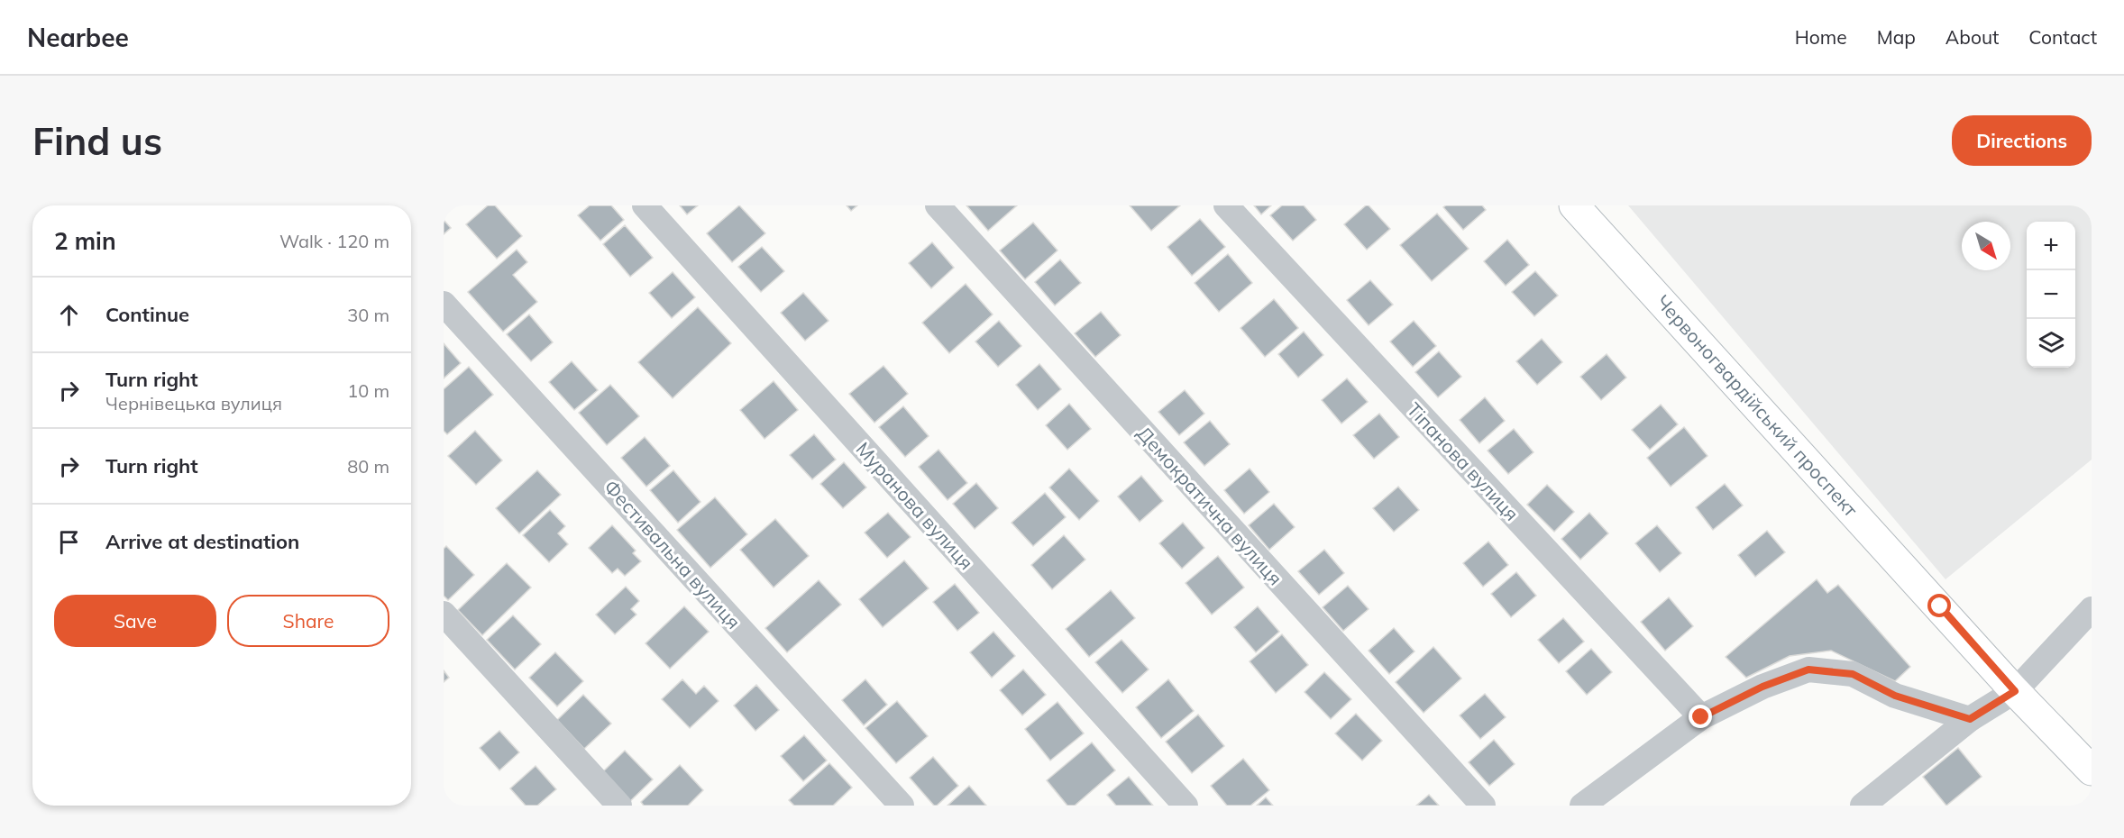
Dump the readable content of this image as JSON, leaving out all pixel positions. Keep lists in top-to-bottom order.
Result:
{
  "streets": {
    "main road": ["Червоногвардійський проспект"],
    "street": [
      "Тіпанова вулиця",
      "Муранова вулиця",
      "Демократична вулиця",
      "Фестивальна вулиця"
    ]
  },
  "north": "bottom right",
  "page": {
    "header": "Nearbee",
    "nav": [
      "Home",
      "Map",
      "About",
      "Contact"
    ],
    "buttons": [
      "Directions",
      ["Save", "Share"]
    ],
    "title": "Find us",
    "heading": ["2 min", "Walk · 120 m"],
    "map_buttons": ["+", "−"],
    "list": [
      ["Continue", "30 m"],
      ["Turn right", "Чернівецька вулиця", "10 m"],
      ["Turn right", "80 m"],
      "Arrive at destination"
    ]
  }
}
